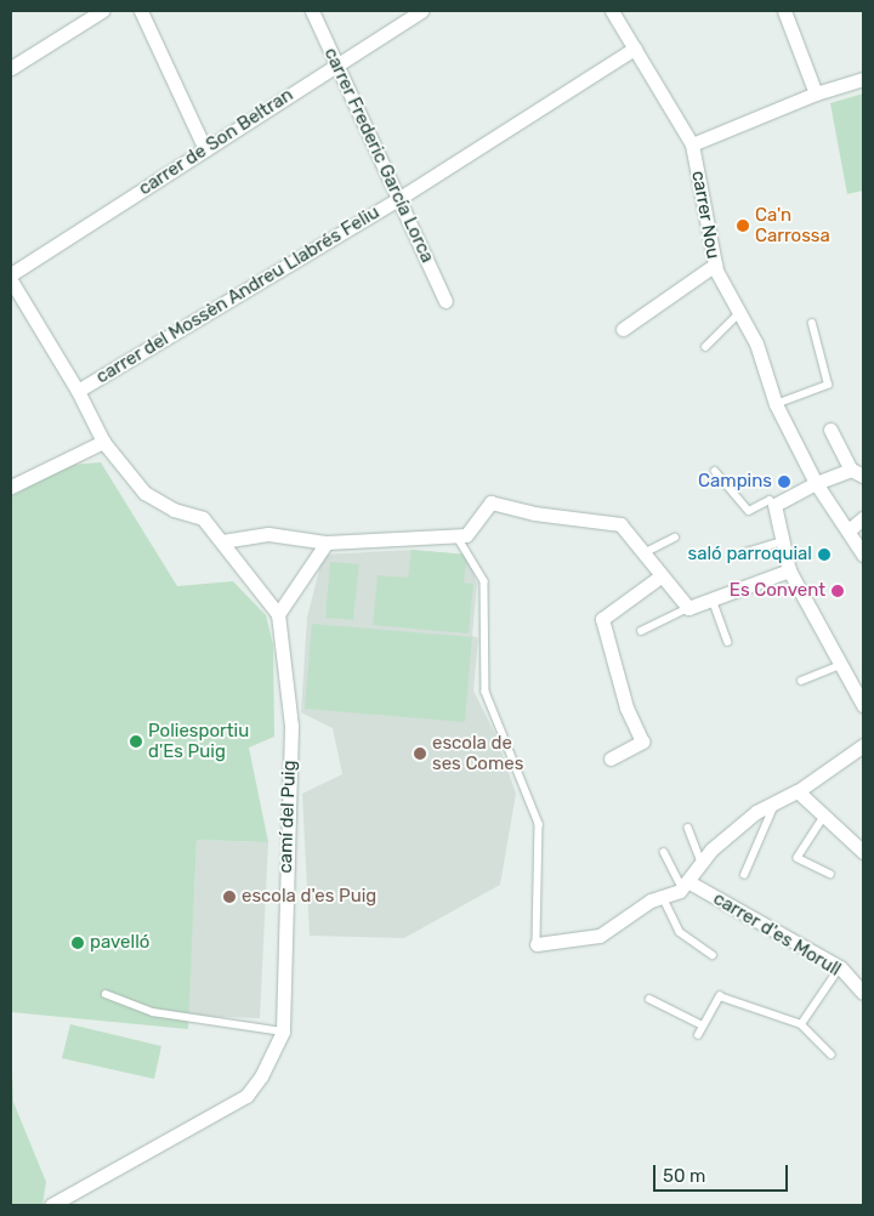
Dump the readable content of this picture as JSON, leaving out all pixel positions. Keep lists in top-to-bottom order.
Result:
{
  "streets": {
    "street": [
      "carrer de Son Beltran",
      "carrer Frederic García Lorca",
      "carrer Nou",
      "carrer del Mossèn Andreu Llabrés Feliu",
      "camí del Puig",
      "carrer d'es Morull"
    ]
  },
  "crossings": [
    ["carrer de Son Beltran", "carrer Frederic García Lorca"],
    ["carrer Frederic García Lorca", "carrer del Mossèn Andreu Llabrés Feliu"],
    ["carrer Nou", "carrer del Mossèn Andreu Llabrés Feliu"]
  ],
  "places": [
    "Ca'n Carrossa",
    "Campins",
    "saló parroquial",
    "Es Convent",
    "Poliesportiu d'Es Puig",
    "escola de ses Comes",
    "escola d'es Puig",
    "pavelló"
  ],
  "scale_bar": "50 m"
}
